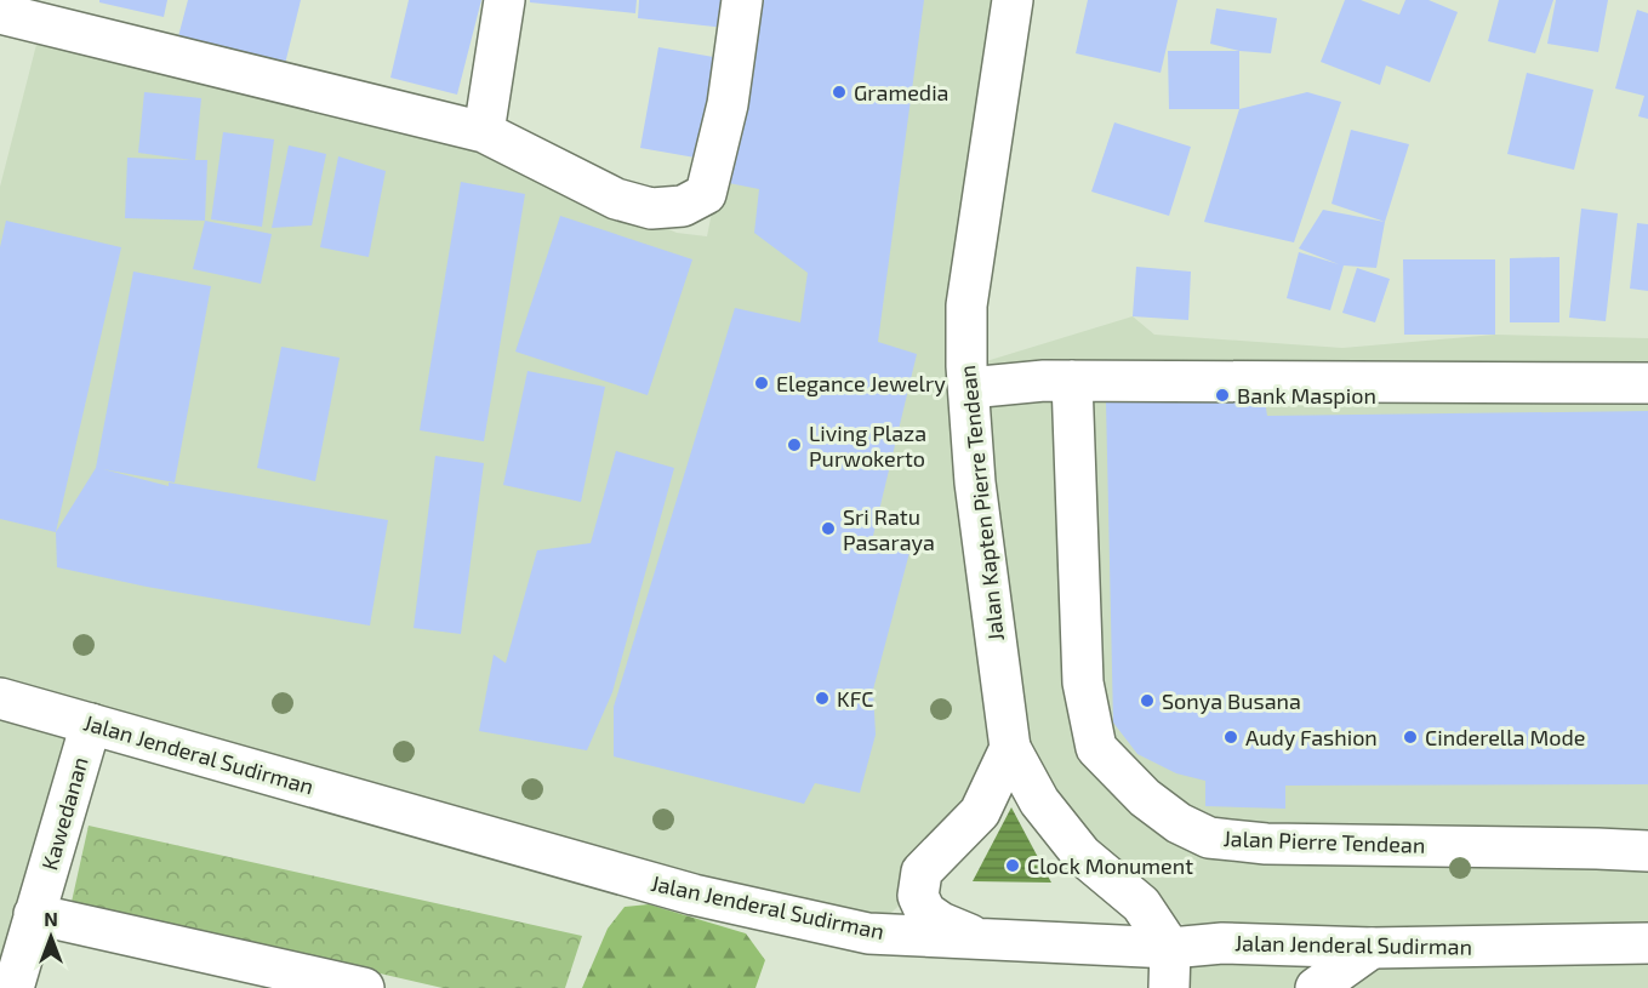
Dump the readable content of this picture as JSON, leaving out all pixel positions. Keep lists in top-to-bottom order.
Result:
{
  "streets": {
    "main road": [
      "Jalan Kapten Pierre Tendean",
      "Jalan Jenderal Sudirman",
      "Kawedanan",
      "Jalan Pierre Tendean"
    ]
  },
  "crossings": [
    ["Jalan Jenderal Sudirman", "Kawedanan"]
  ],
  "places": [
    "Gramedia",
    "Elegance Jewelry",
    "Bank Maspion",
    "Living Plaza Purwokerto",
    "Sri Ratu Pasaraya",
    "KFC",
    "Sonya Busana",
    "Audy Fashion",
    "Cinderella Mode",
    "Clock Monument"
  ],
  "north": "top"
}
